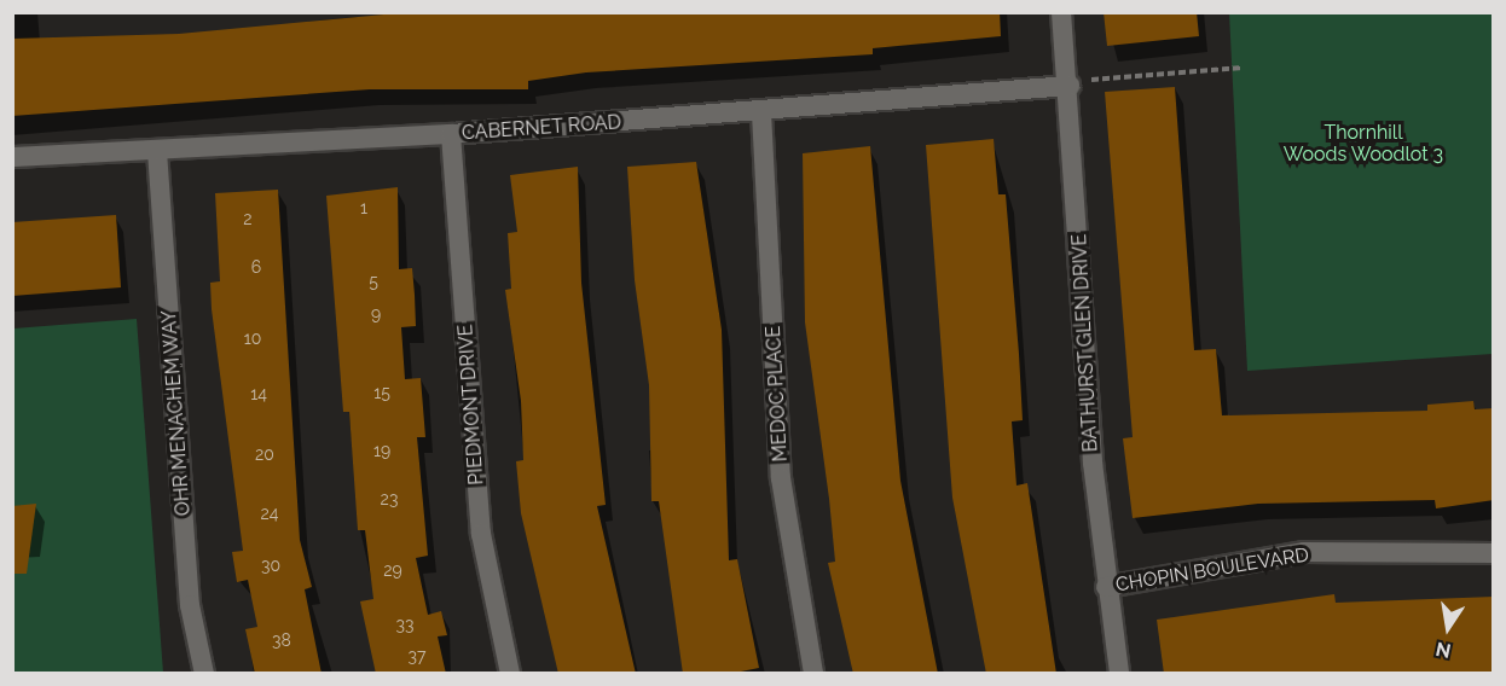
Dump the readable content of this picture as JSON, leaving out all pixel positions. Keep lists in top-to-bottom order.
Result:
{
  "streets": {
    "street": [
      "CABERNET ROAD",
      "BATHURST GLEN DRIVE",
      "MEDOC PLACE",
      "PIEDMONT DRIVE",
      "OHR MENACHEM WAY",
      "CHOPIN BOULEVARD"
    ]
  },
  "crossings": [
    ["CABERNET ROAD", "BATHURST GLEN DRIVE"],
    ["CABERNET ROAD", "MEDOC PLACE"],
    ["CABERNET ROAD", "PIEDMONT DRIVE"],
    ["CABERNET ROAD", "OHR MENACHEM WAY"],
    ["BATHURST GLEN DRIVE", "CHOPIN BOULEVARD"]
  ],
  "parks": ["Thornhill Woods Woodlot 3"],
  "house_numbers": [
    "1",
    "2",
    "6",
    "5",
    "9",
    "10",
    "15",
    "14",
    "19",
    "20",
    "23",
    "24",
    "30",
    "29",
    "33",
    "38",
    "37"
  ],
  "north": "bottom"
}
